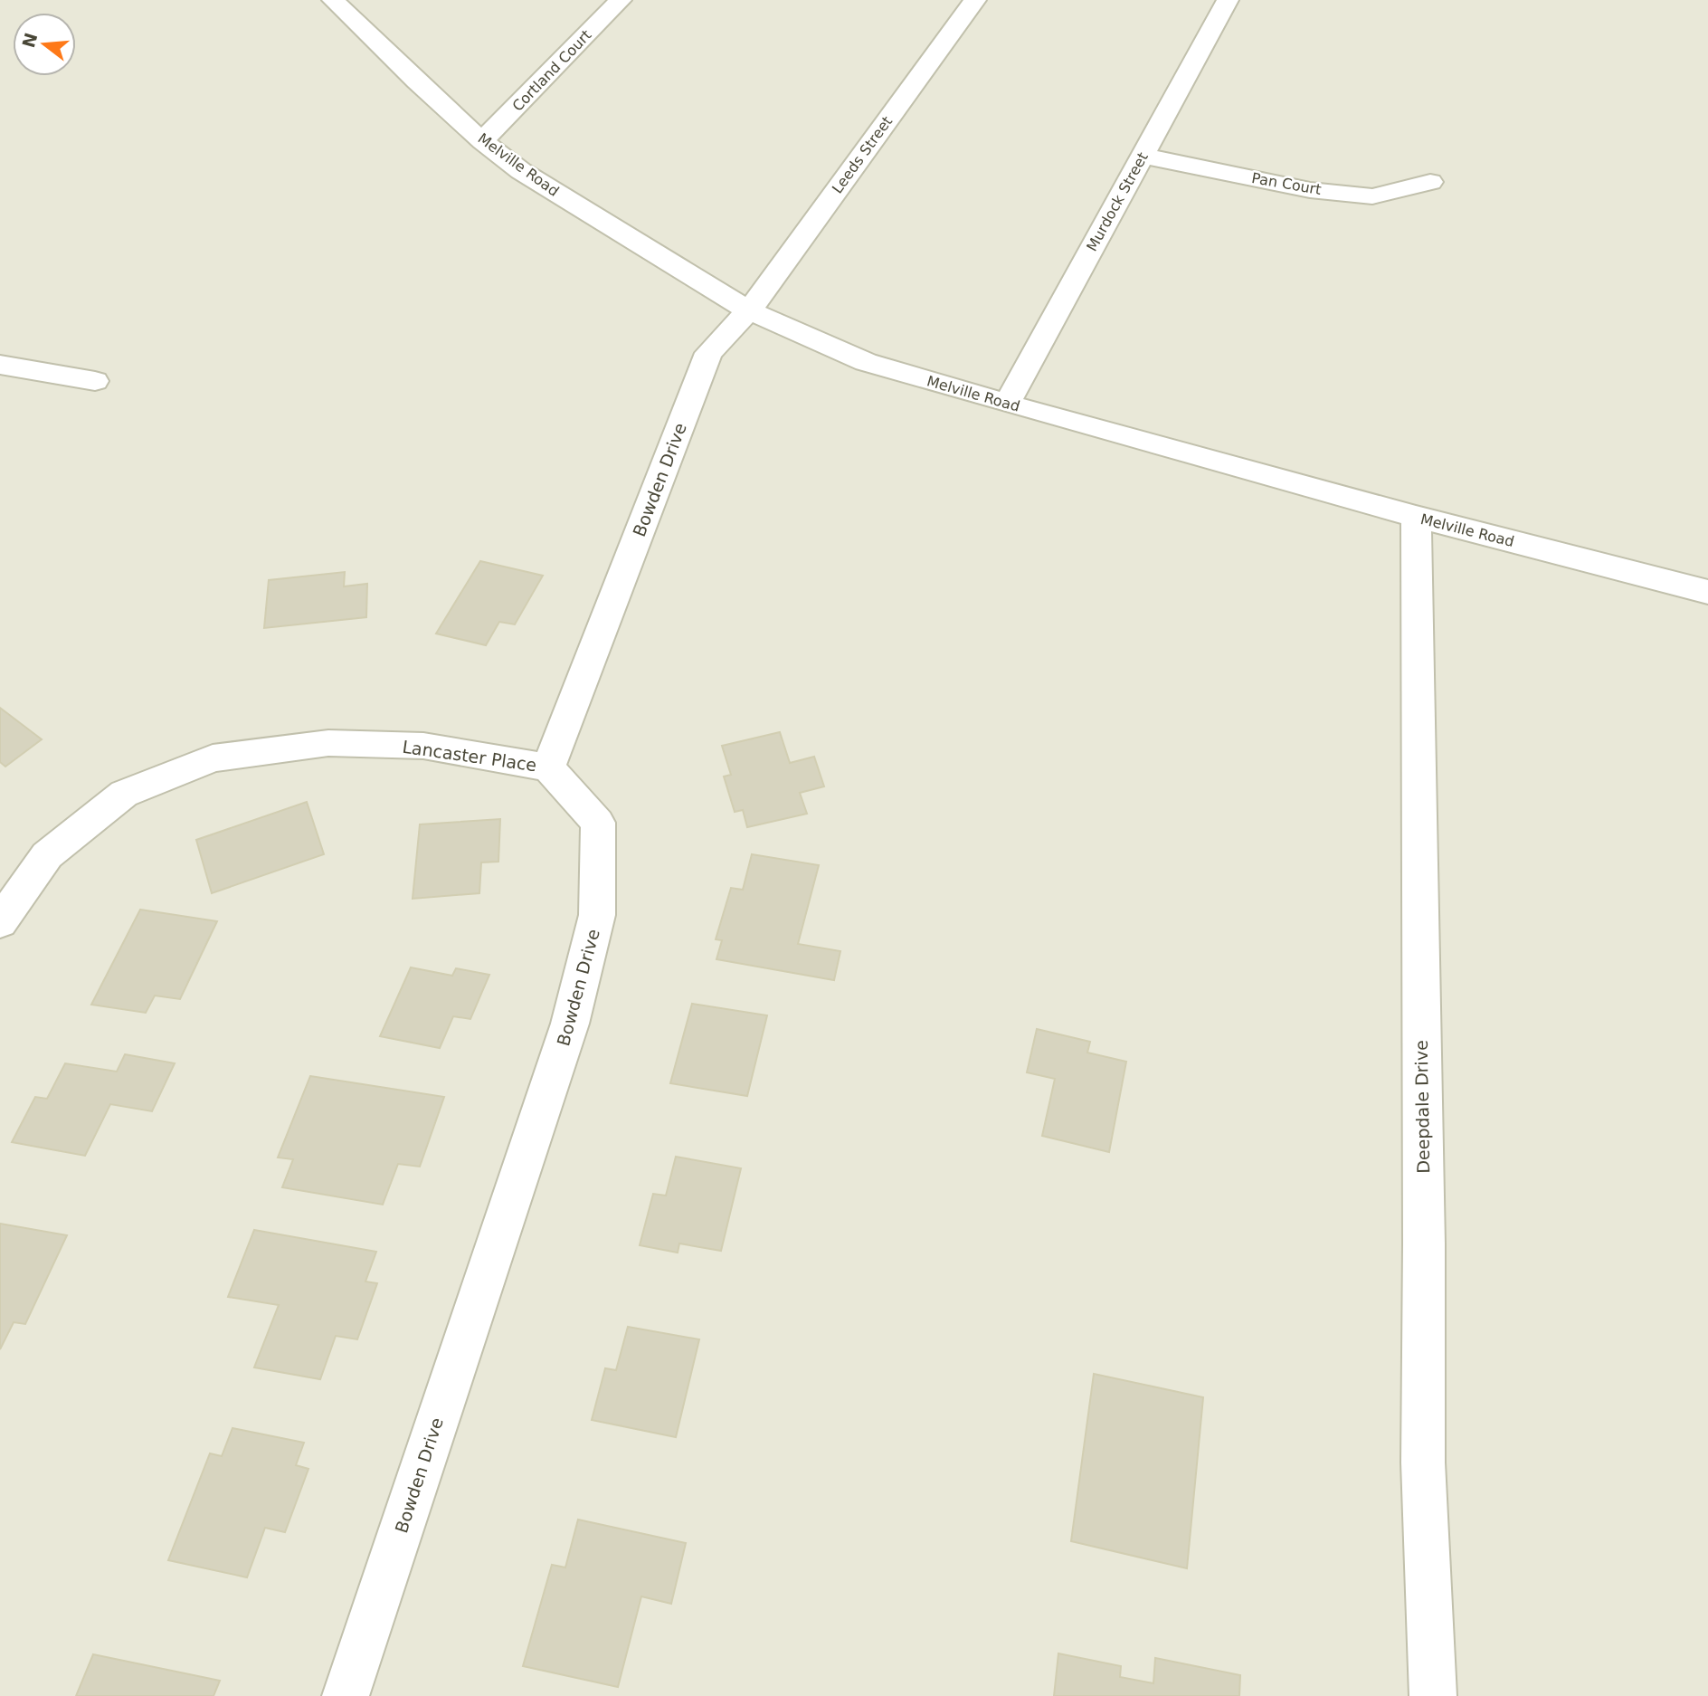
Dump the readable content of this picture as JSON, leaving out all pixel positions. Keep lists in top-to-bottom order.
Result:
{
  "streets": {
    "street": [
      "Cortland Court",
      "Leeds Street",
      "Melville Road",
      "Pan Court",
      "Murdock Street",
      "Bowden Drive",
      "Lancaster Place",
      "Deepdale Drive"
    ]
  },
  "crossings": [
    ["Cortland Court", "Melville Road"],
    ["Leeds Street", "Melville Road"],
    ["Leeds Street", "Bowden Drive"],
    ["Melville Road", "Murdock Street"],
    ["Melville Road", "Bowden Drive"],
    ["Melville Road", "Deepdale Drive"],
    ["Pan Court", "Murdock Street"],
    ["Bowden Drive", "Lancaster Place"]
  ],
  "north": "left"
}
